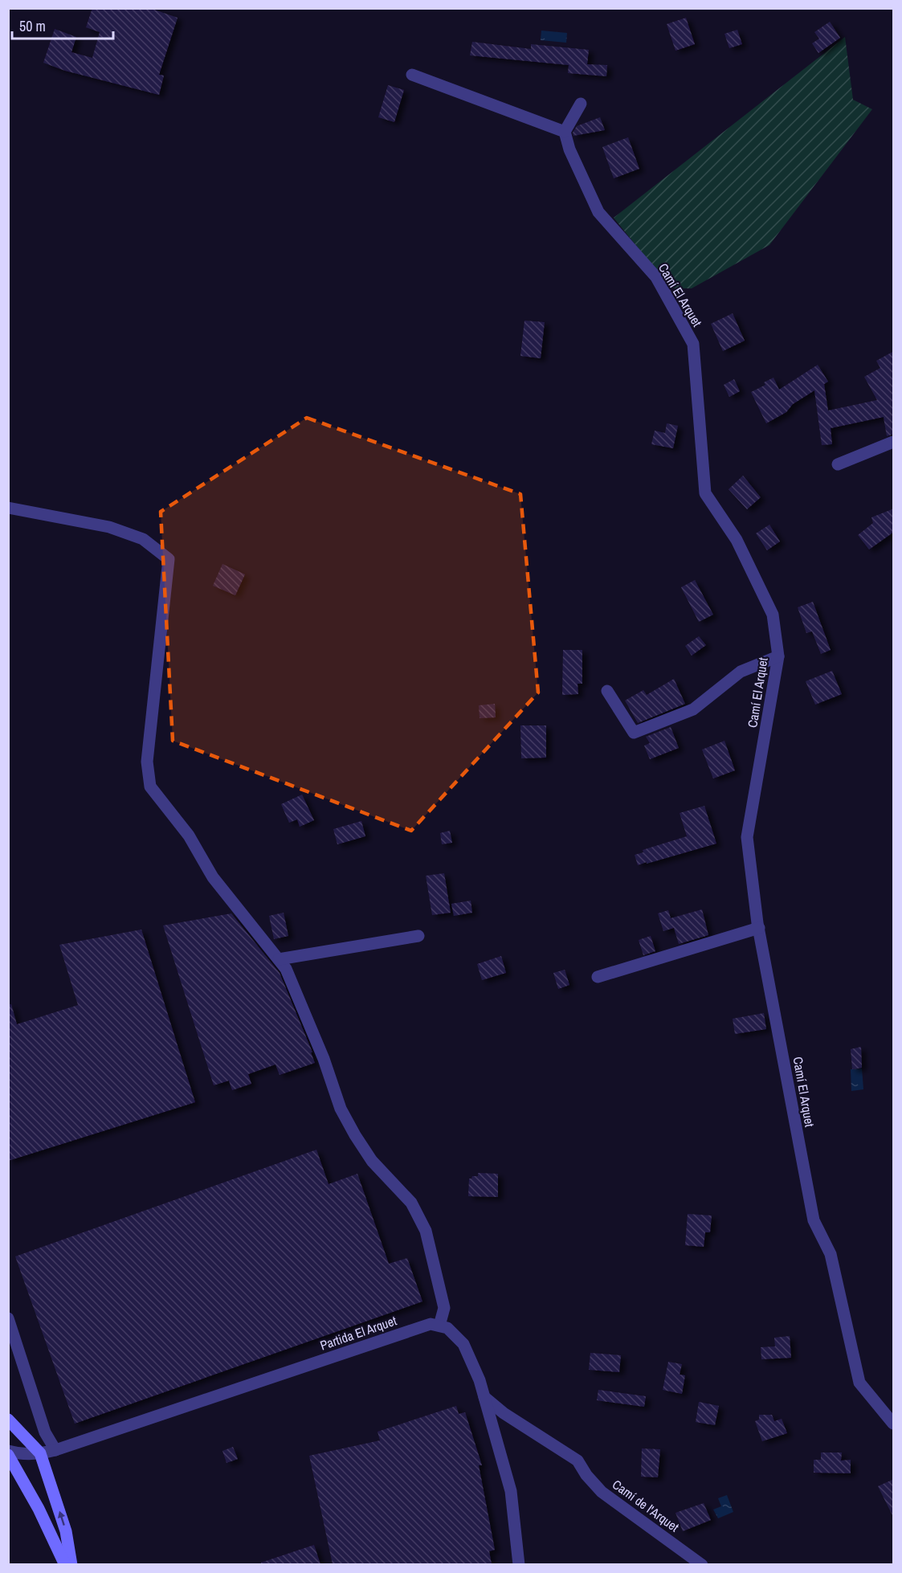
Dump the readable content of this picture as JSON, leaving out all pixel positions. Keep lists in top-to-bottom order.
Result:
{
  "streets": {
    "street": ["Camí El Arquet", "Partida El Arquet", "Camí de l'Arquet"]
  },
  "scale_bar": "50 m"
}
